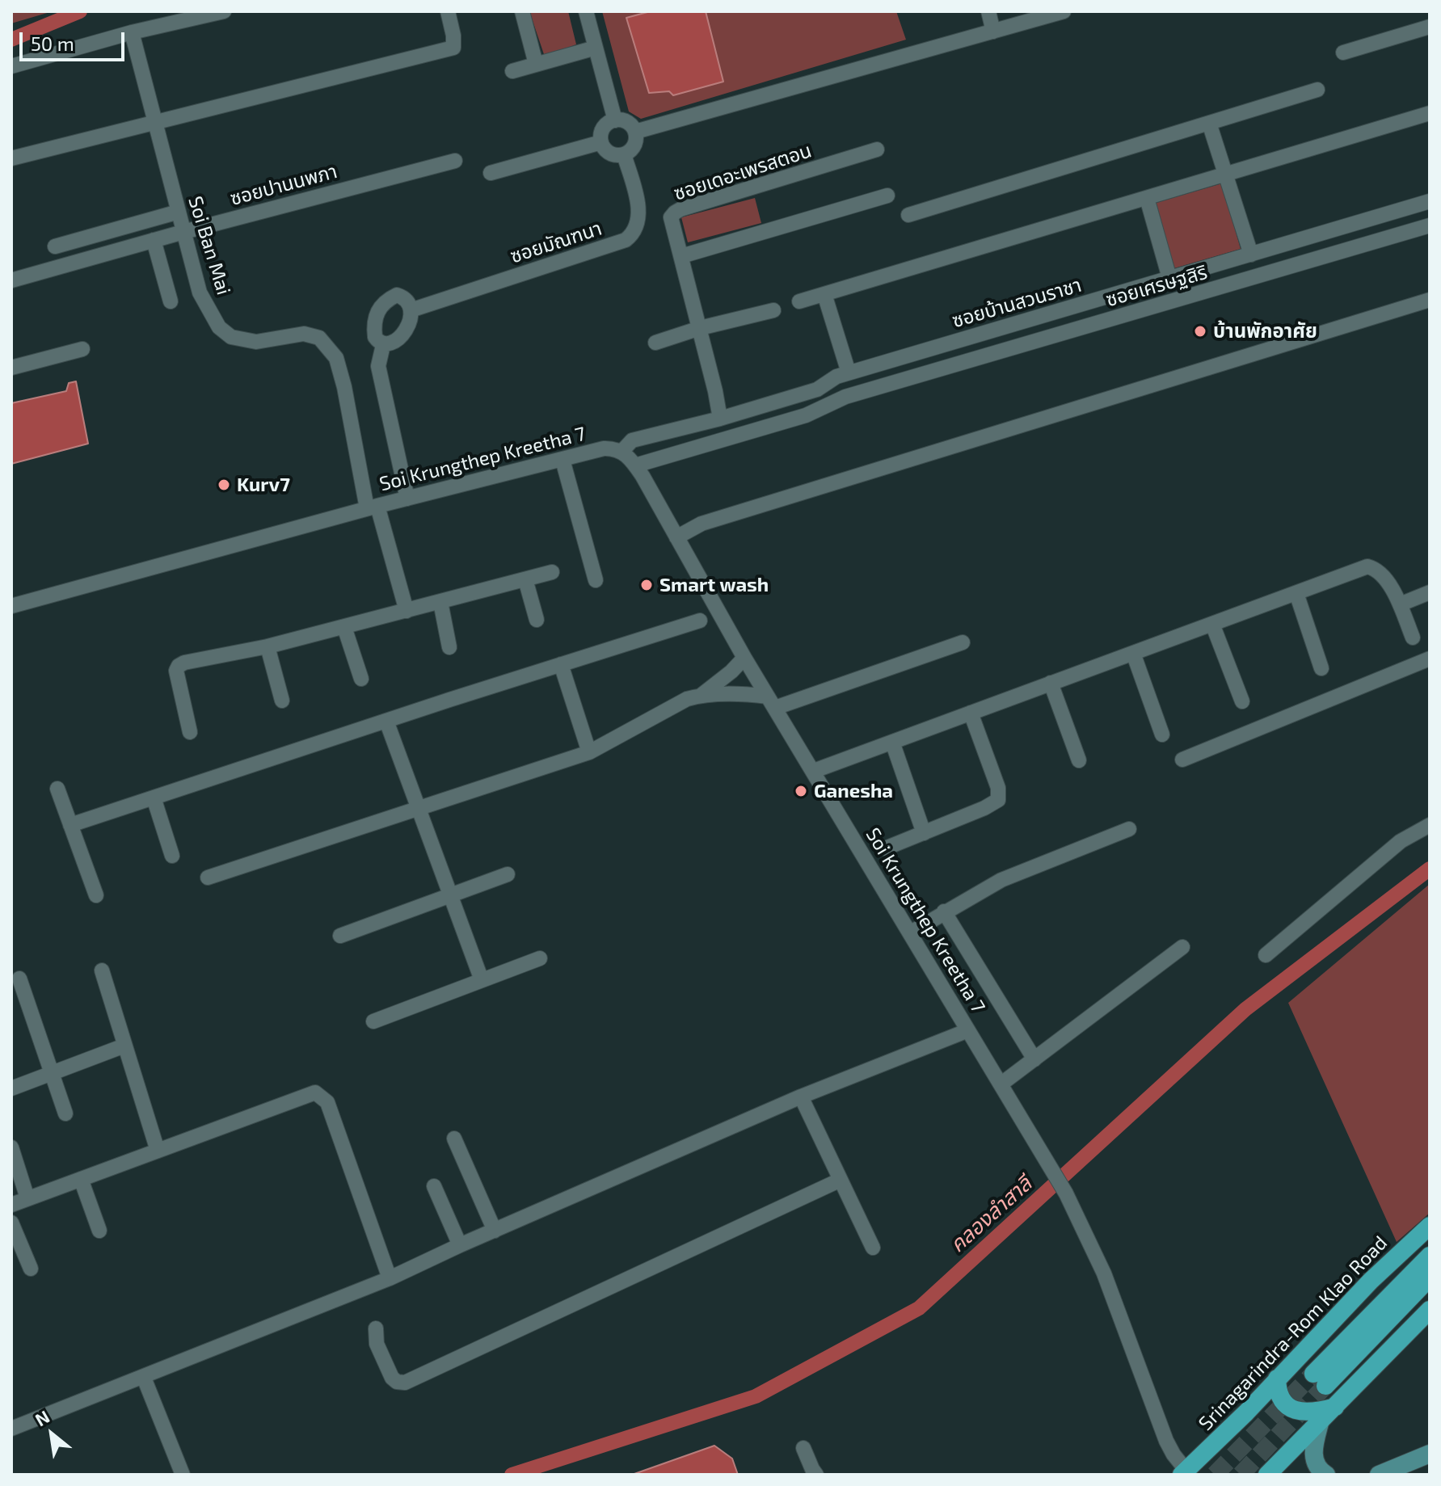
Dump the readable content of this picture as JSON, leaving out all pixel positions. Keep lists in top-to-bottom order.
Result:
{
  "streets": {
    "main road": ["Srinagarindra-Rom Klao Road"],
    "street": [
      "ซอยเดอะเพรสตอน",
      "ซอยปานนพภา",
      "ซอยมัณฑนา",
      "Soi Ban Mai",
      "ซอยเศรษฐสิริ",
      "ซอยบ้านสวนราชา",
      "Soi Krungthep Kreetha 7"
    ]
  },
  "crossings": [
    ["ซอยเดอะเพรสตอน", "ซอยบ้านสวนราชา"],
    ["ซอยปานนพภา", "Soi Ban Mai"],
    ["Soi Ban Mai", "Soi Krungthep Kreetha 7"],
    ["ซอยเศรษฐสิริ", "Soi Krungthep Kreetha 7"],
    ["ซอยบ้านสวนราชา", "Soi Krungthep Kreetha 7"],
    ["Soi Krungthep Kreetha 7", "Srinagarindra-Rom Klao Road"]
  ],
  "water": ["คลองลำสาลี"],
  "places": [
    "บ้านพักอาศัย",
    "Kurv7",
    "Smart wash",
    "Ganesha"
  ],
  "scale_bar": "50 m",
  "north": "top left"
}
